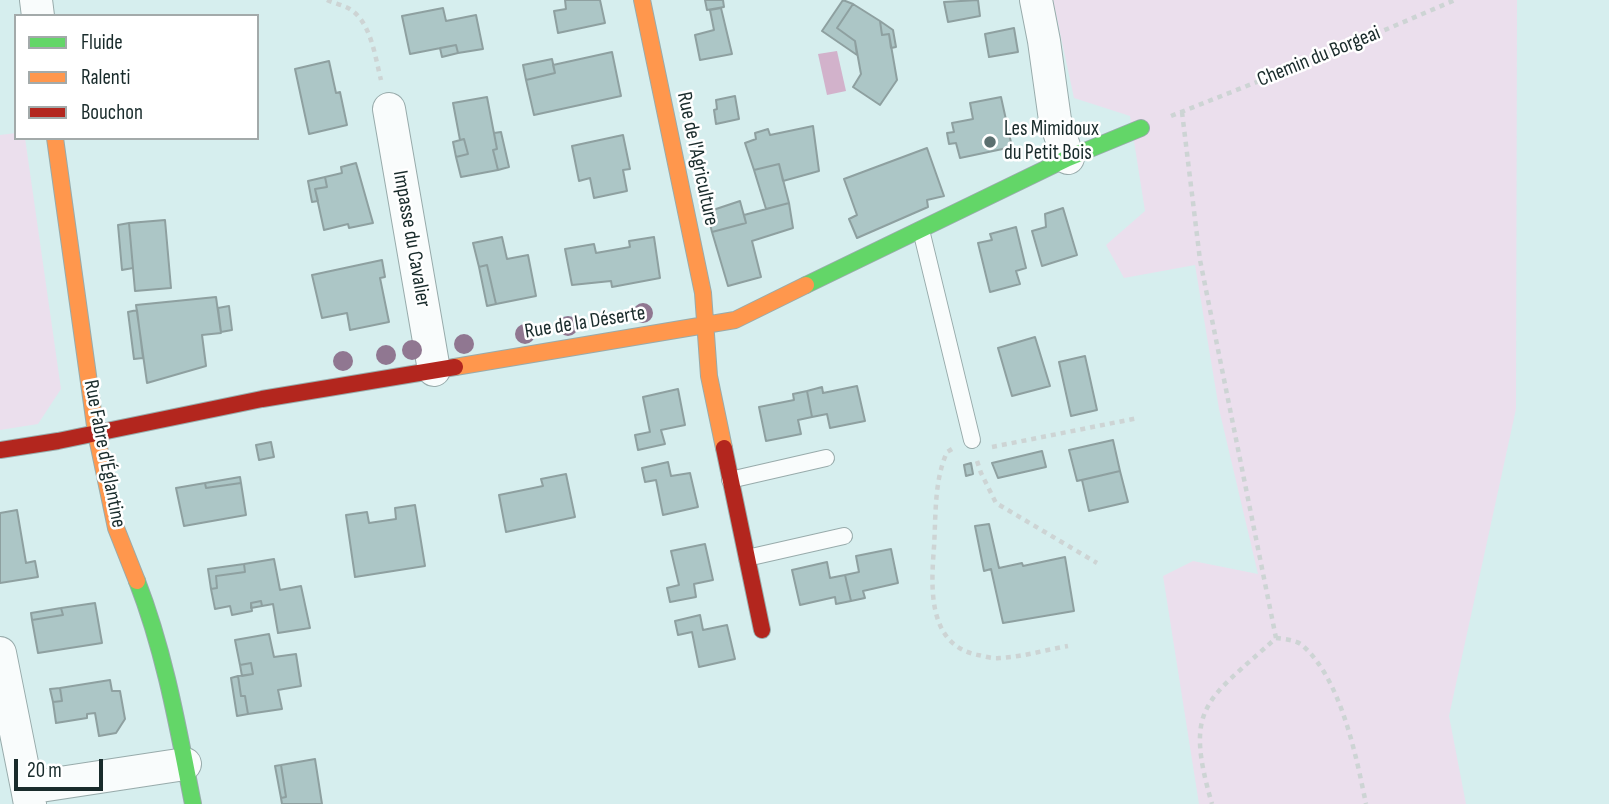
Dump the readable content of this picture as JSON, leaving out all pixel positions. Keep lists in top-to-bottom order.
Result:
{
  "streets": {
    "street": [
      "Rue de l'Agriculture",
      "Impasse du Cavalier",
      "Rue de la Déserte",
      "Rue Fabre d'Églantine"
    ],
    "path": ["Chemin du Borgeai"]
  },
  "crossings": [
    ["Rue de l'Agriculture", "Rue de la Déserte"],
    ["Impasse du Cavalier", "Rue de la Déserte"],
    ["Rue de la Déserte", "Rue Fabre d'Églantine"]
  ],
  "places": ["Les Mimidoux du Petit Bois"],
  "legend": ["Fluide", "Ralenti", "Bouchon"],
  "scale_bar": "20 m"
}
